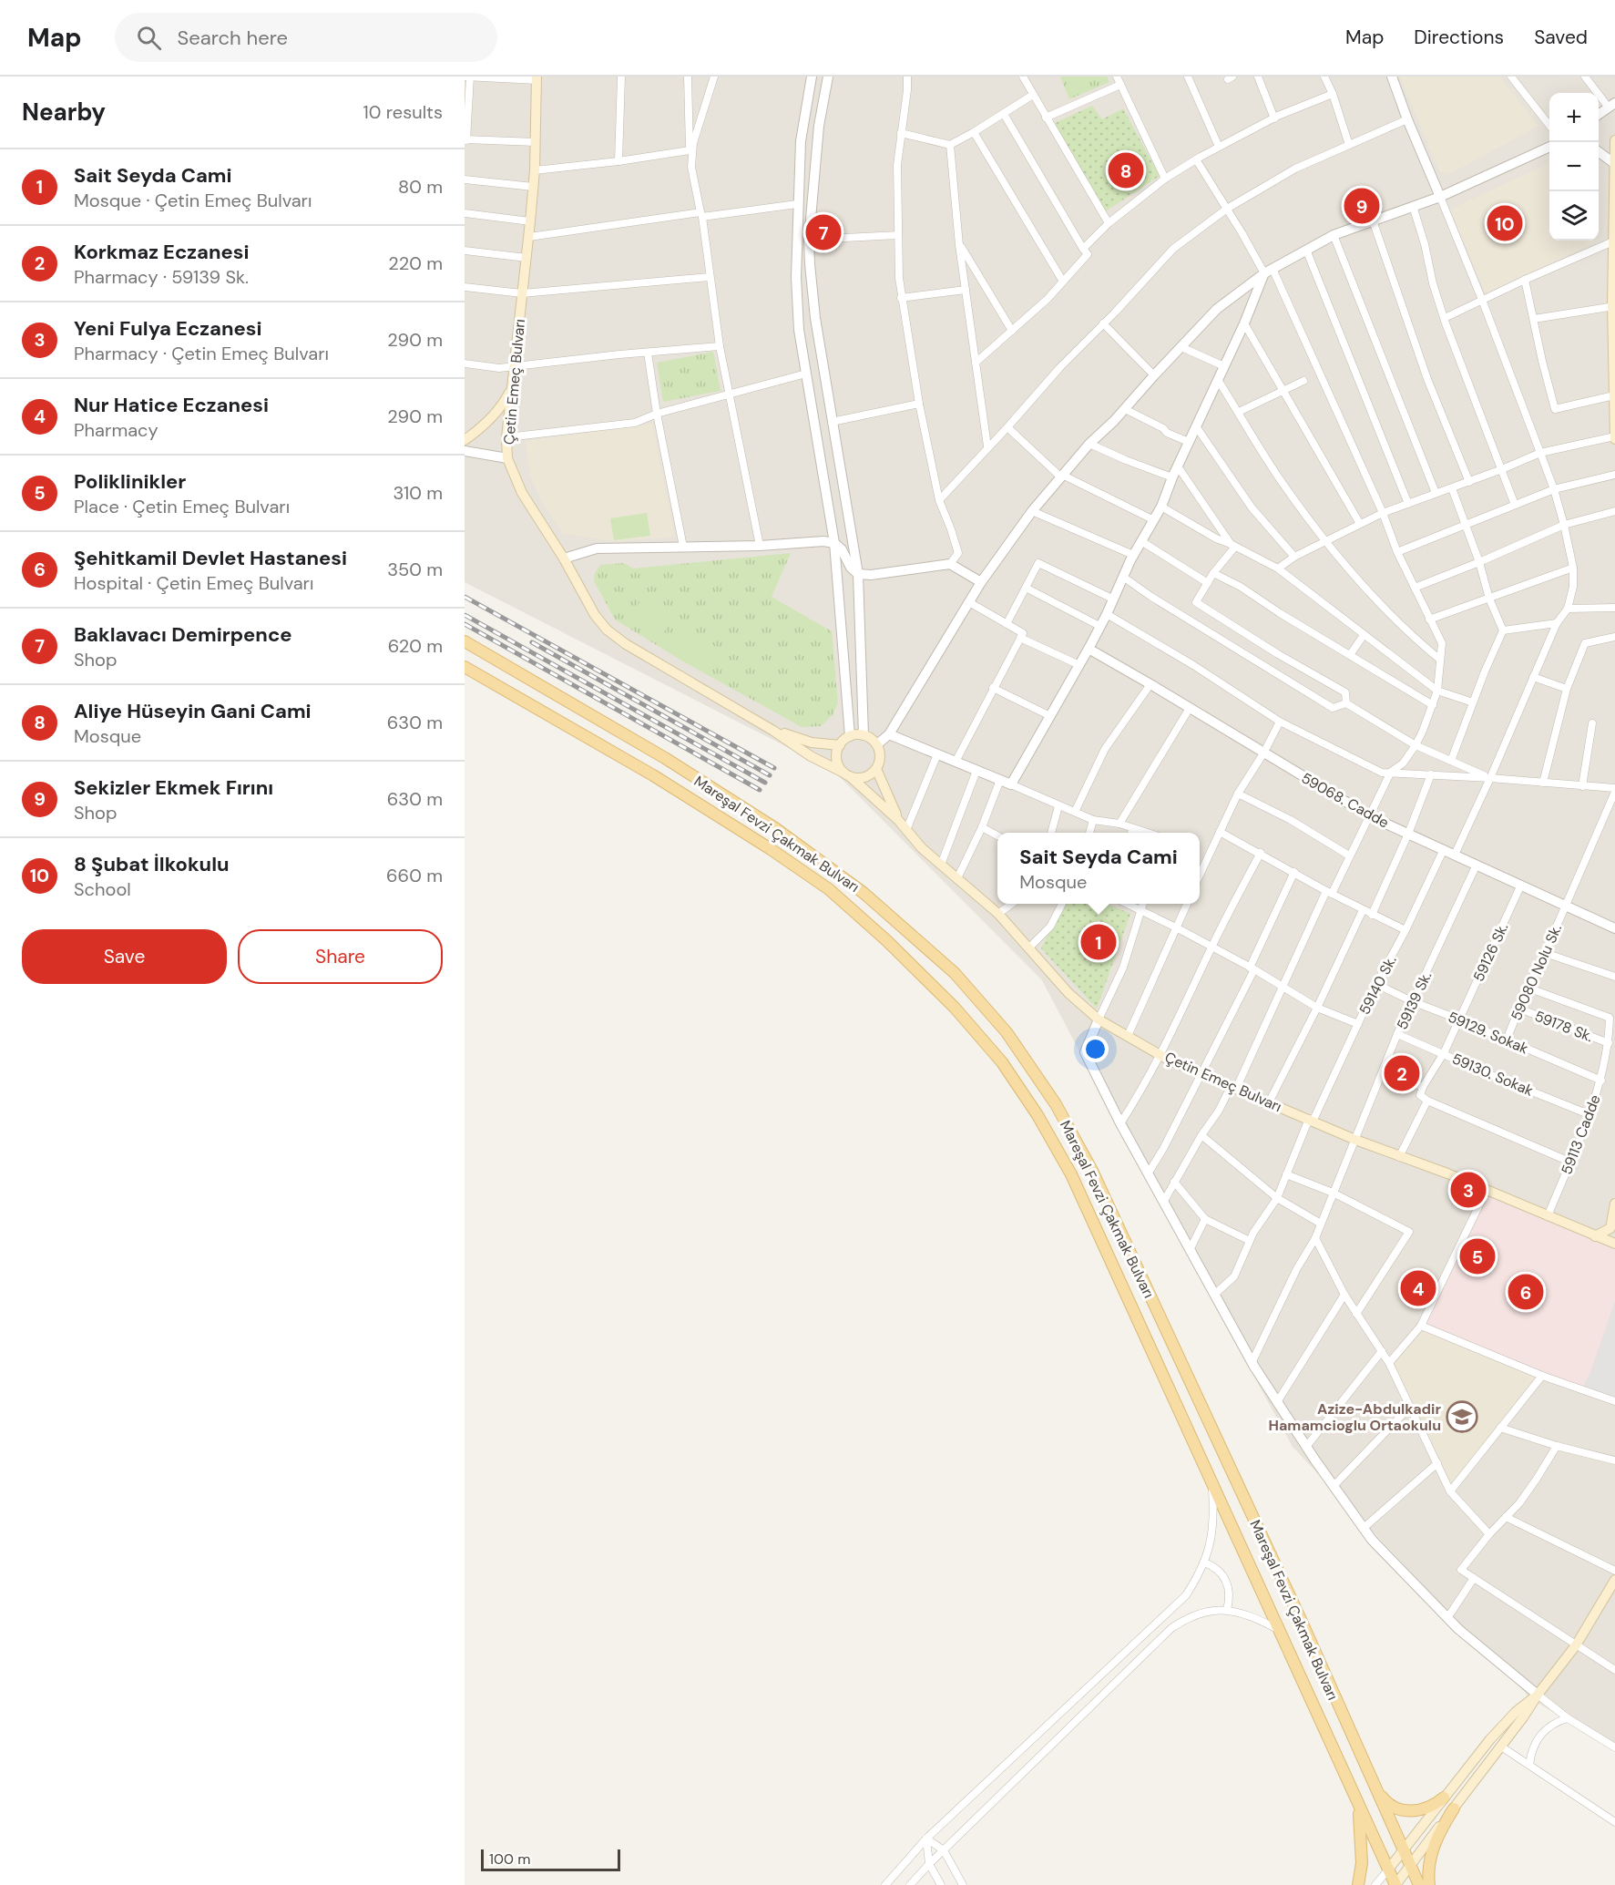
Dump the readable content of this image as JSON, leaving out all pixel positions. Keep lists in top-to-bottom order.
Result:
{
  "streets": {
    "main road": ["Çetin Emeç Bulvarı", "Mareşal Fevzi Çakmak Bulvarı"],
    "street": [
      "59068. Cadde",
      "59126 Sk.",
      "59080 Nolu Sk.",
      "59140 Sk.",
      "59139 Sk.",
      "59178 Sk.",
      "59129. Sokak",
      "59130. Sokak",
      "59113 Cadde"
    ]
  },
  "crossings": [
    ["Çetin Emeç Bulvarı", "59140 Sk."],
    ["Çetin Emeç Bulvarı", "59139 Sk."],
    ["Çetin Emeç Bulvarı", "59113 Cadde"],
    ["59068. Cadde", "59126 Sk."],
    ["59068. Cadde", "59080 Nolu Sk."],
    ["59068. Cadde", "59140 Sk."],
    ["59068. Cadde", "59139 Sk."],
    ["59126 Sk.", "59129. Sokak"],
    ["59126 Sk.", "59130. Sokak"],
    ["59080 Nolu Sk.", "59178 Sk."],
    ["59080 Nolu Sk.", "59129. Sokak"],
    ["59080 Nolu Sk.", "59113 Cadde"],
    ["59140 Sk.", "59129. Sokak"],
    ["59139 Sk.", "59129. Sokak"],
    ["59139 Sk.", "59130. Sokak"],
    ["59178 Sk.", "59113 Cadde"],
    ["59129. Sokak", "59113 Cadde"],
    ["59130. Sokak", "59113 Cadde"]
  ],
  "places": {
    "school or university": ["Azize-Abdulkadir Hamamcioglu Ortaokulu"]
  },
  "scale_bar": "100 m",
  "page": {
    "header": "Map",
    "search": "Search here",
    "nav": ["Map", "Directions", "Saved"],
    "heading": ["Nearby", "10 results"],
    "map_buttons": ["+", "−"],
    "list": [
      {
        "mark": "1",
        "name": "Sait Seyda Cami",
        "note": "Mosque · Çetin Emeç Bulvarı",
        "value": "80 m"
      },
      {
        "mark": "2",
        "name": "Korkmaz Eczanesi",
        "note": "Pharmacy · 59139 Sk.",
        "value": "220 m"
      },
      {
        "mark": "3",
        "name": "Yeni Fulya Eczanesi",
        "note": "Pharmacy · Çetin Emeç Bulvarı",
        "value": "290 m"
      },
      {
        "mark": "4",
        "name": "Nur Hatice Eczanesi",
        "note": "Pharmacy",
        "value": "290 m"
      },
      {
        "mark": "5",
        "name": "Poliklinikler",
        "note": "Place · Çetin Emeç Bulvarı",
        "value": "310 m"
      },
      {
        "mark": "6",
        "name": "Şehitkamil Devlet Hastanesi",
        "note": "Hospital · Çetin Emeç Bulvarı",
        "value": "350 m"
      },
      {
        "mark": "7",
        "name": "Baklavacı Demirpence",
        "note": "Shop",
        "value": "620 m"
      },
      {
        "mark": "8",
        "name": "Aliye Hüseyin Gani Cami",
        "note": "Mosque",
        "value": "630 m"
      },
      {
        "mark": "9",
        "name": "Sekizler Ekmek Fırını",
        "note": "Shop",
        "value": "630 m"
      },
      {
        "mark": "10",
        "name": "8 Şubat İlkokulu",
        "note": "School",
        "value": "660 m"
      }
    ],
    "pins": [
      "8",
      "9",
      "10",
      "7",
      "1",
      "2",
      "3",
      "5",
      "4",
      "6"
    ],
    "popup": ["Sait Seyda Cami", "Mosque"],
    "buttons": ["Save", "Share"],
    "scale": "100 m"
  }
}
